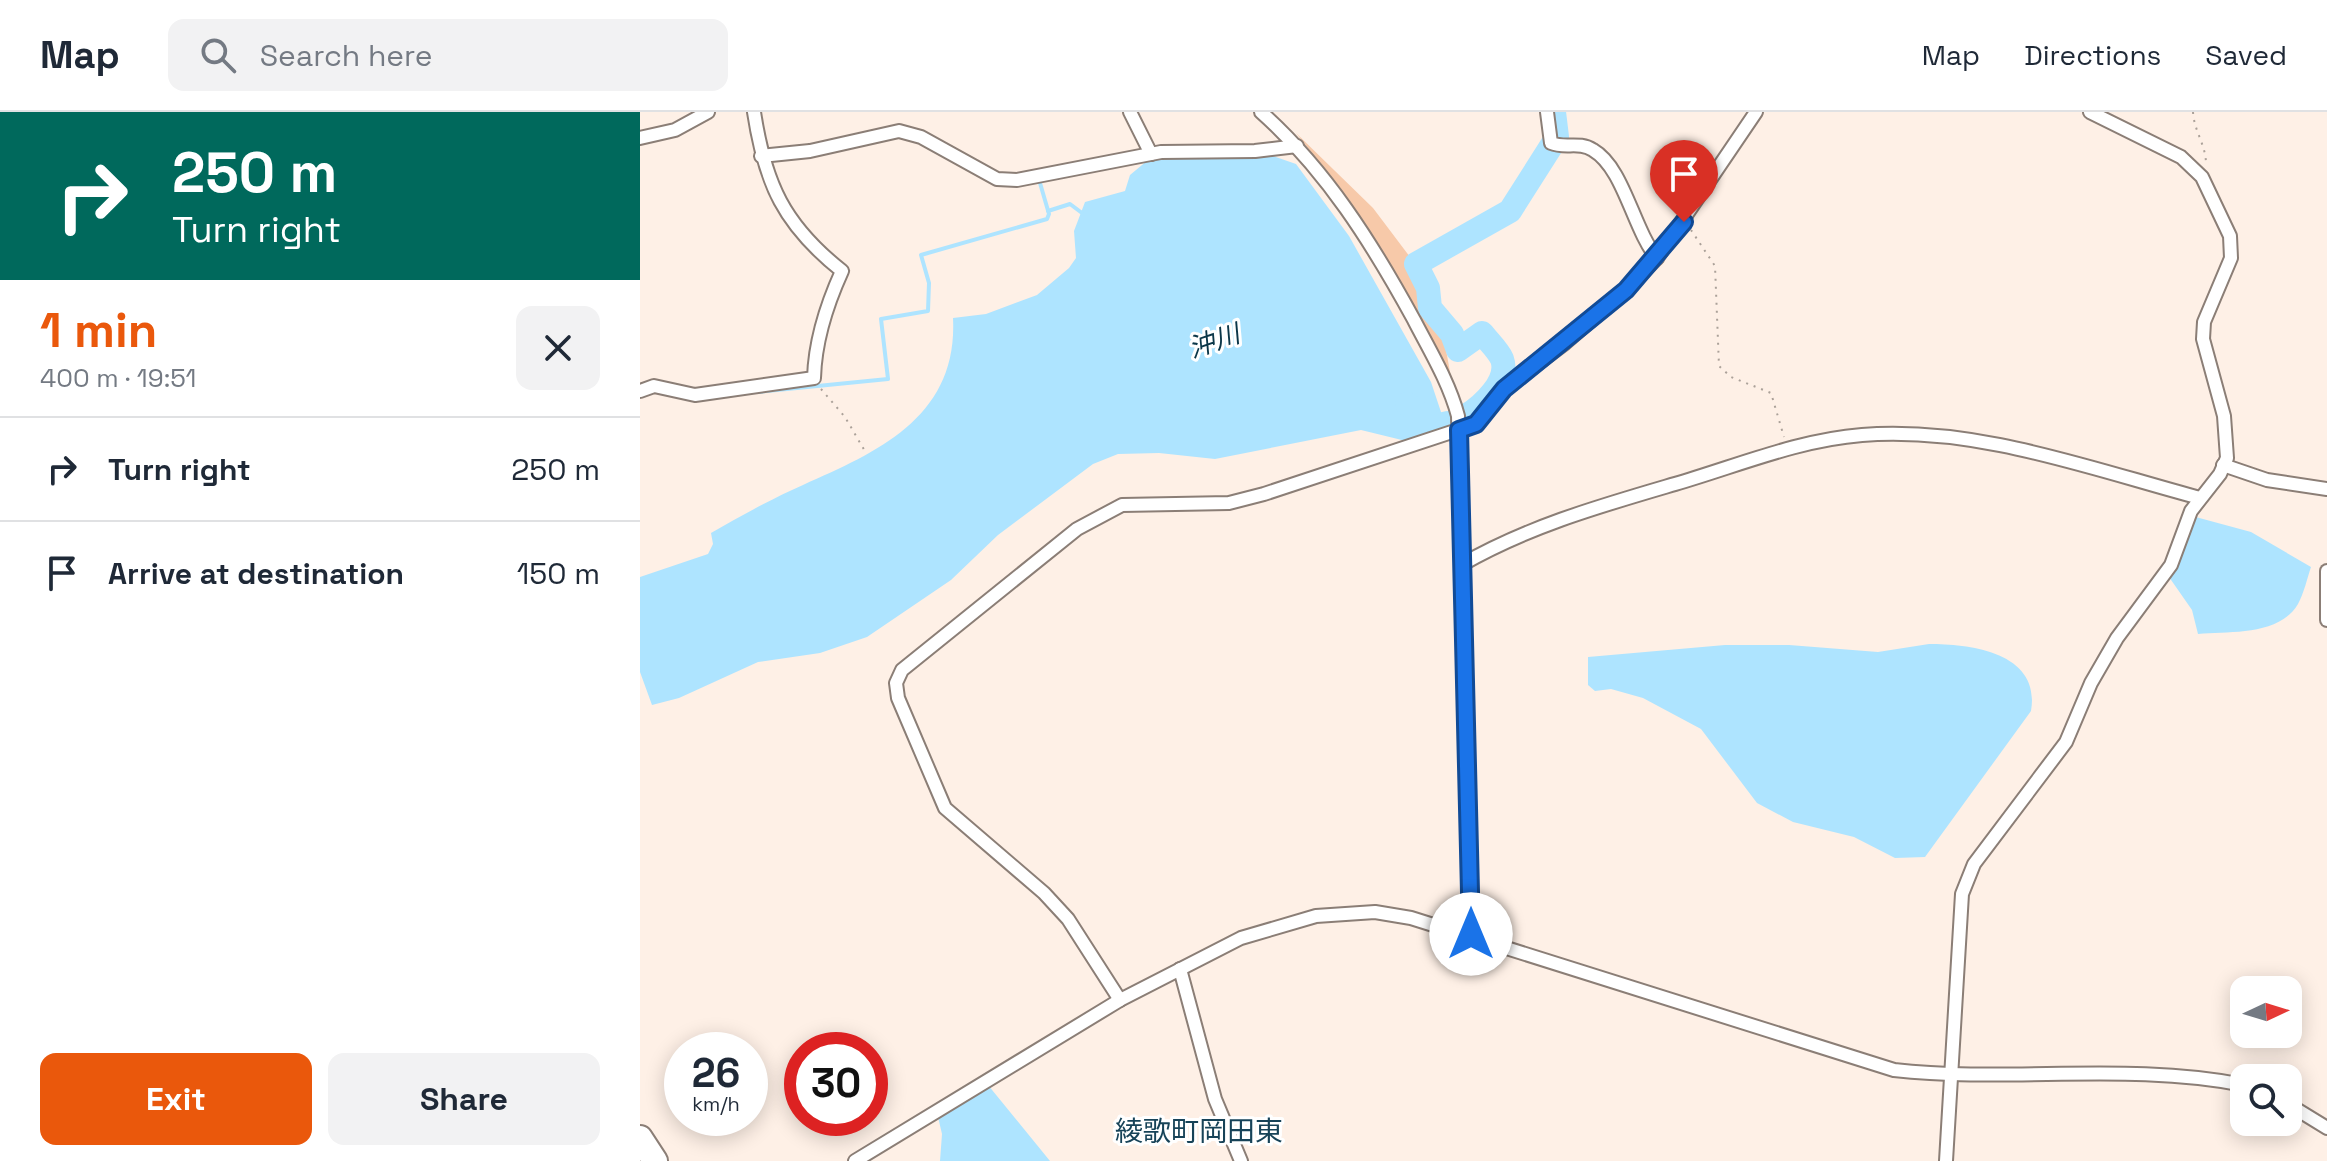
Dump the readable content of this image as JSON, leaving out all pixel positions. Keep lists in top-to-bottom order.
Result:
{
  "districts": ["綾歌町岡田東"],
  "water": ["沖川"],
  "north": "right",
  "page": {
    "header": "Map",
    "search": "Search here",
    "nav": ["Map", "Directions", "Saved"],
    "turn": ["250 m", "Turn right"],
    "heading": ["1 min", "400 m · 19:51"],
    "list": [
      {
        "name": "Turn right",
        "value": "250 m"
      },
      {
        "name": "Arrive at destination",
        "value": "150 m"
      }
    ],
    "speed": "26 km/h",
    "limit": "30",
    "buttons": ["Exit", "Share"]
  }
}
